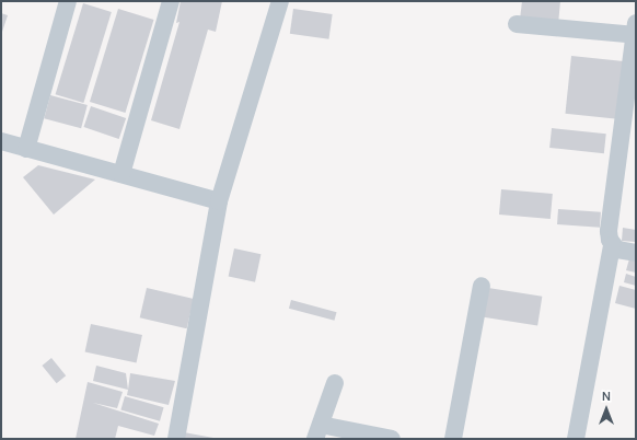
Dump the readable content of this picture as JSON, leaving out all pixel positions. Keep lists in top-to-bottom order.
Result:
{
  "north": "top"
}
